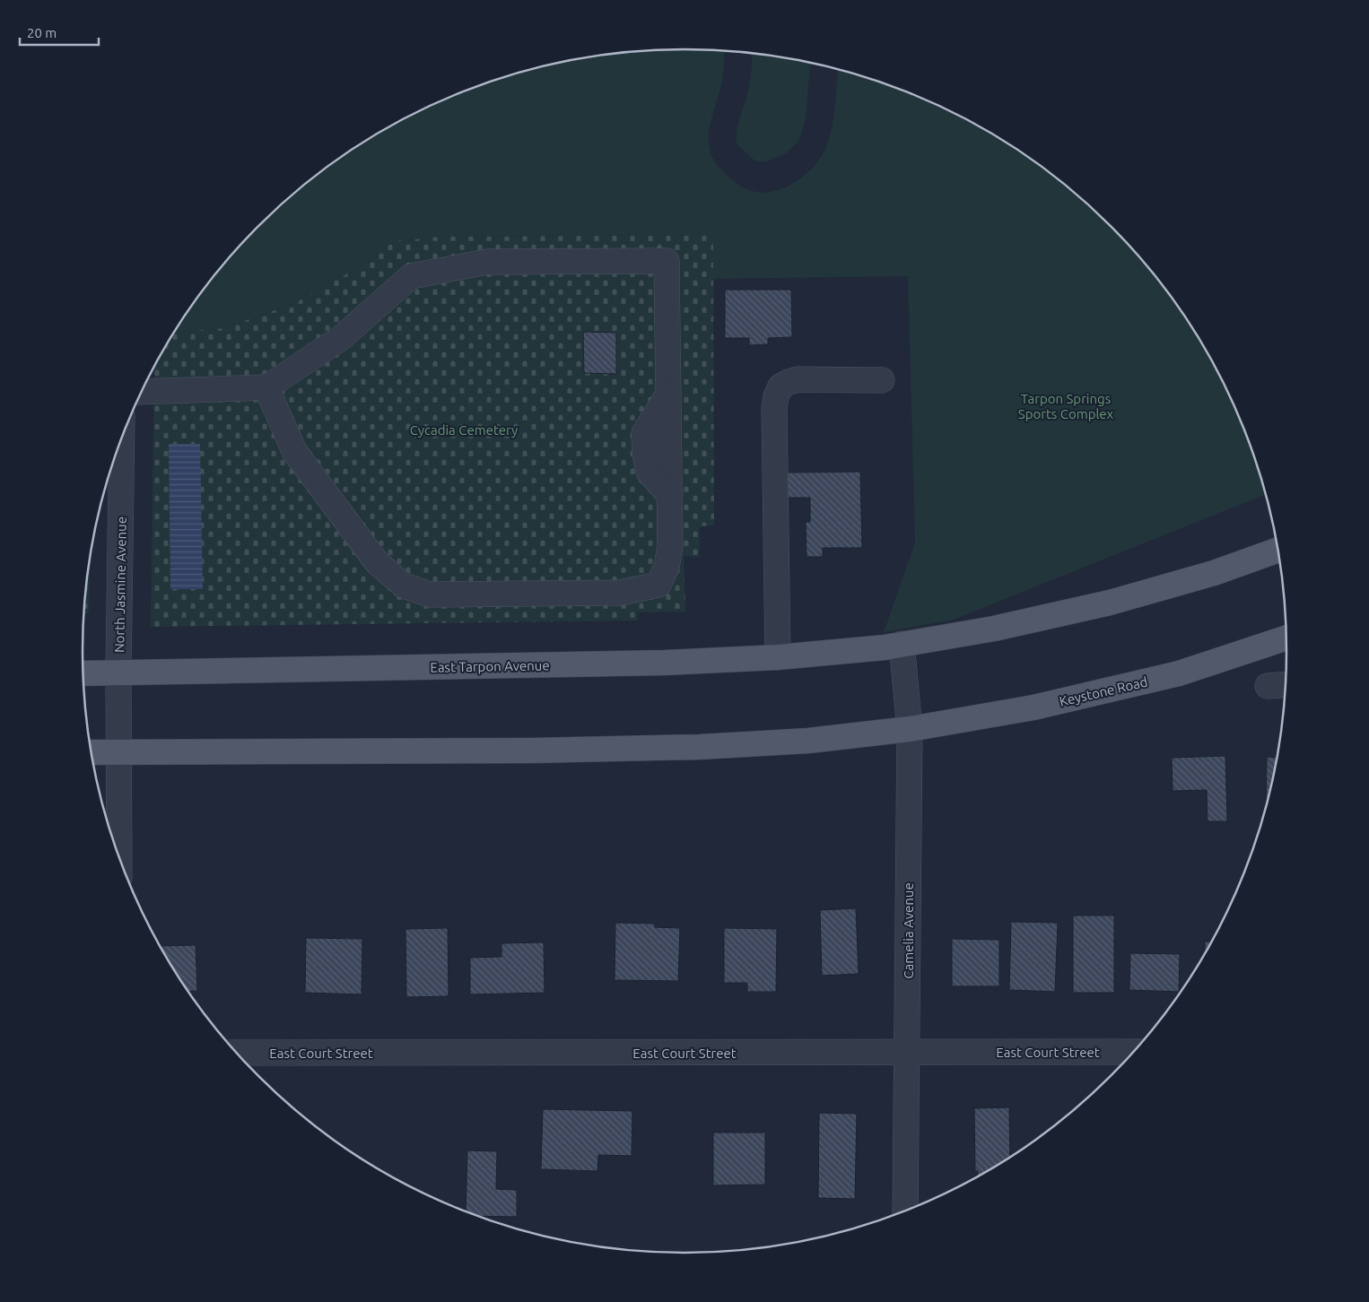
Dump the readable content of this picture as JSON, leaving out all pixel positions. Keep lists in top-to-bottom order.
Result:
{
  "streets": {
    "main road": ["East Tarpon Avenue", "Keystone Road"],
    "street": ["North Jasmine Avenue", "Camelia Avenue", "East Court Street"]
  },
  "crossings": [
    ["North Jasmine Avenue", "East Tarpon Avenue"],
    ["East Tarpon Avenue", "Camelia Avenue"],
    ["Keystone Road", "Camelia Avenue"],
    ["Camelia Avenue", "East Court Street"]
  ],
  "parks": ["Tarpon Springs Sports Complex", "Cycadia Cemetery"],
  "scale_bar": "20 m"
}
